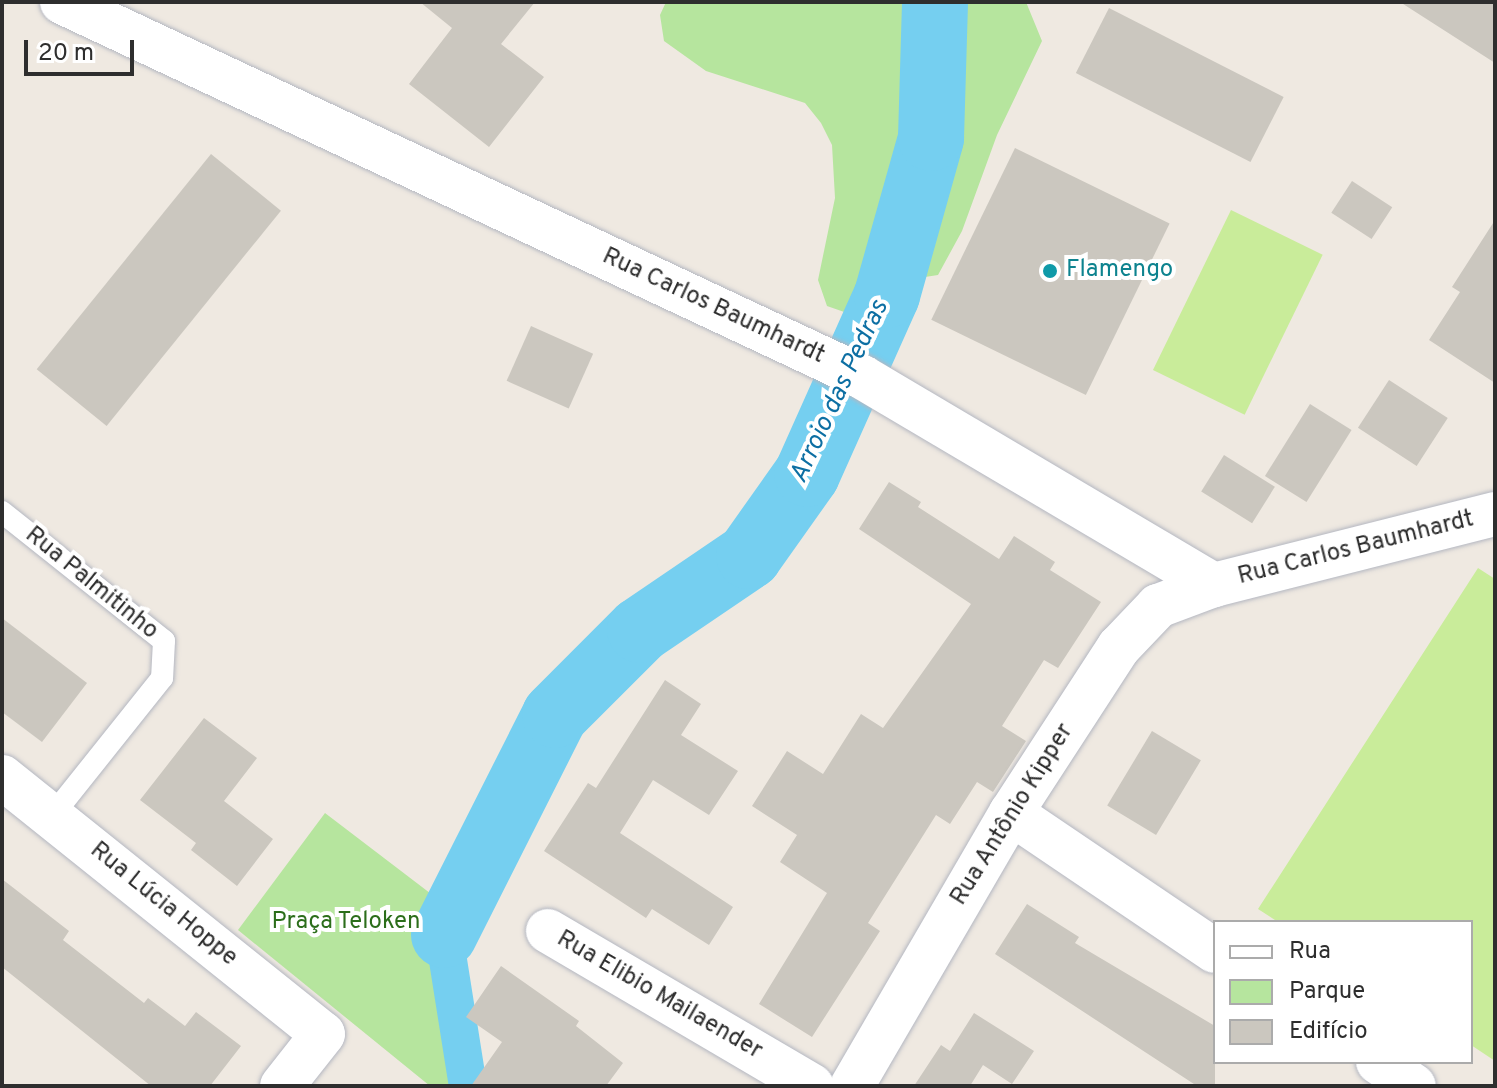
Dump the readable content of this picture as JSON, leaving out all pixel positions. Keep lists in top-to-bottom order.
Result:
{
  "streets": {
    "street": [
      "Rua Carlos Baumhardt",
      "Rua Antônio Kipper",
      "Rua Lúcia Hoppe",
      "Rua Elibio Mailaender"
    ],
    "lane": ["Rua Palmitinho"]
  },
  "crossings": [
    ["Rua Carlos Baumhardt", "Rua Antônio Kipper"],
    ["Rua Palmitinho", "Rua Lúcia Hoppe"]
  ],
  "water": ["Arroio das Pedras"],
  "parks": ["Praça Teloken"],
  "places": ["Flamengo"],
  "legend": ["Rua", "Parque", "Edifício"],
  "scale_bar": "20 m"
}
